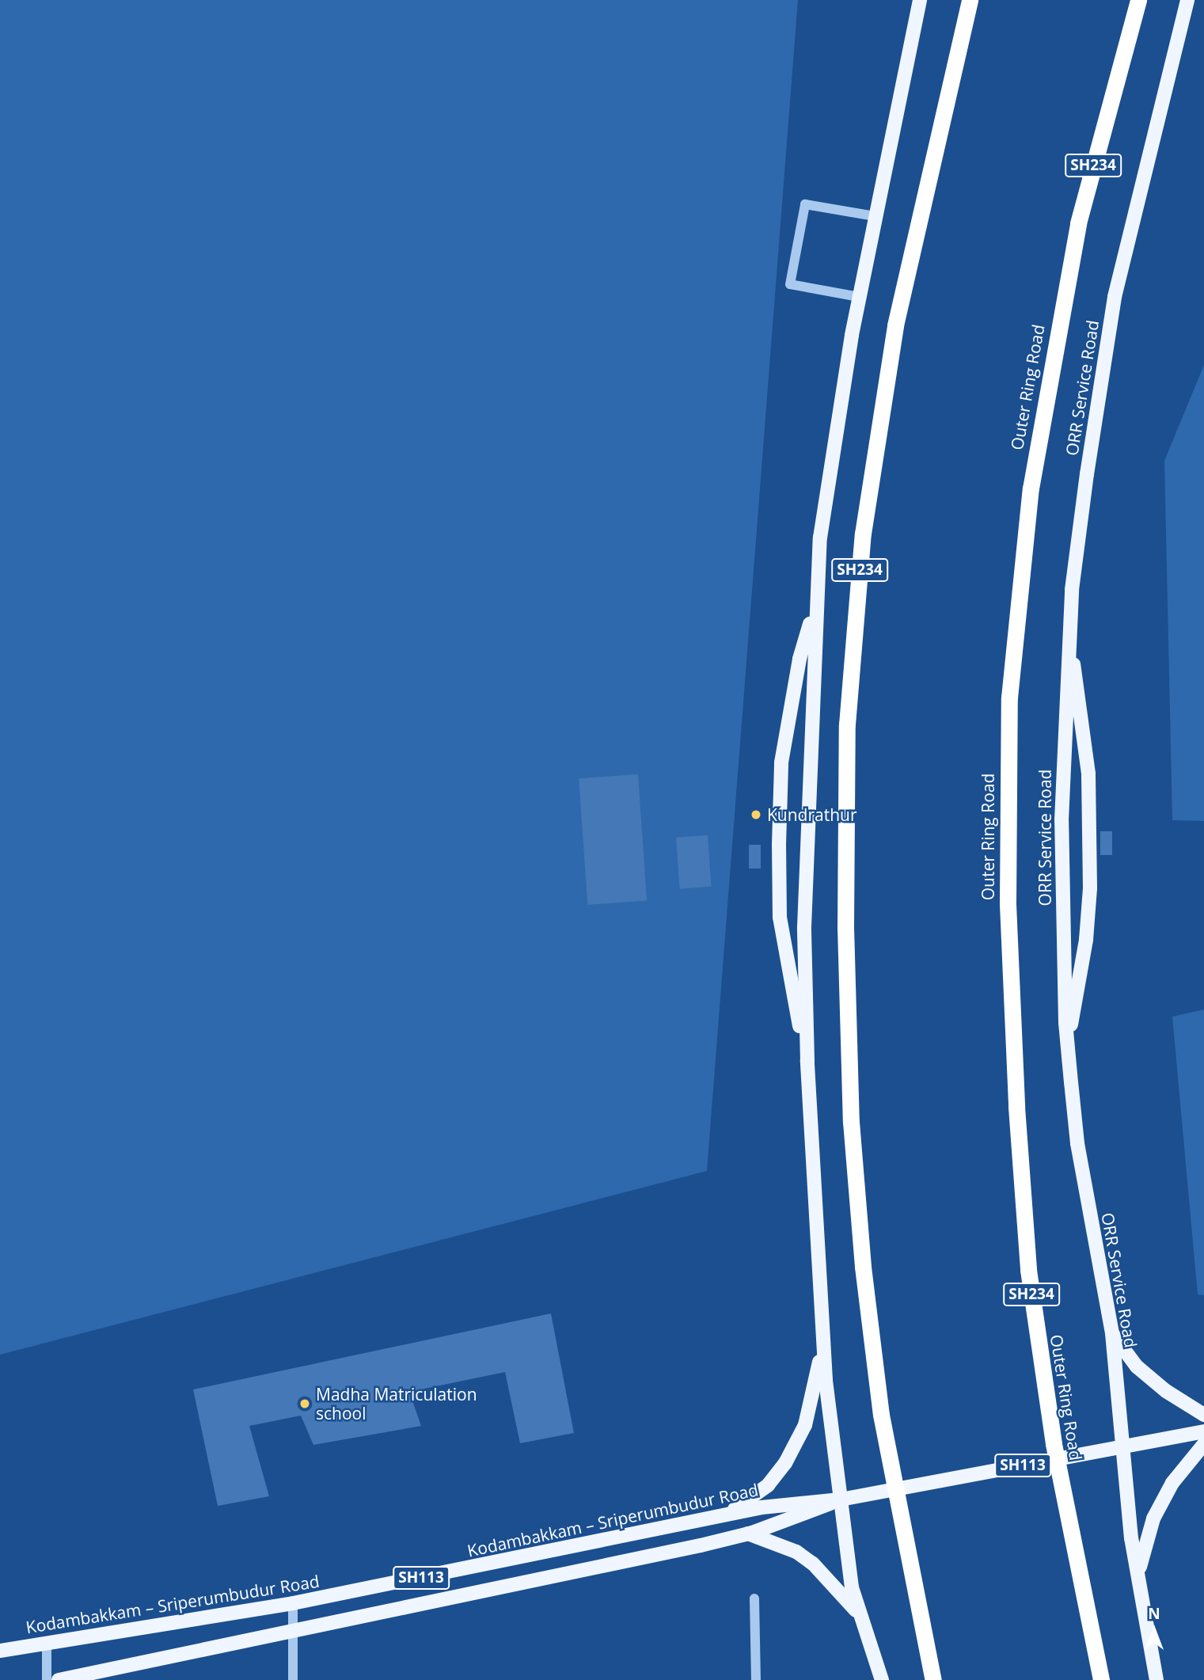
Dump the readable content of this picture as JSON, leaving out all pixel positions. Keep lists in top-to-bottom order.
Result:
{
  "streets": {
    "highway": ["SH234", "Outer Ring Road"],
    "main road": ["ORR Service Road", "SH113", "Kodambakkam – Sriperumbudur Road"]
  },
  "crossings": [
    ["ORR Service Road", "Kodambakkam – Sriperumbudur Road"]
  ],
  "places": ["Kundrathur", "Madha Matriculation school"],
  "north": "top"
}
